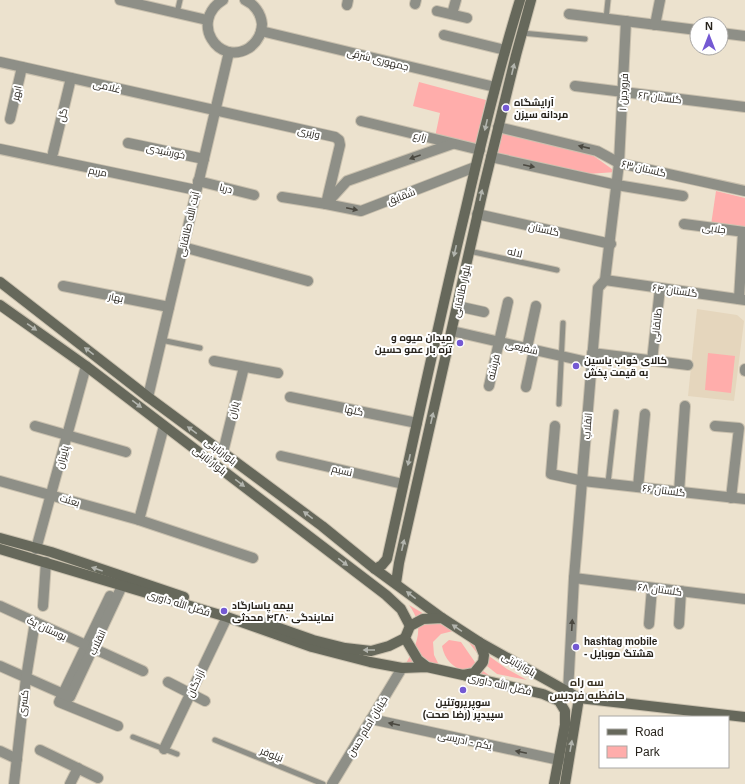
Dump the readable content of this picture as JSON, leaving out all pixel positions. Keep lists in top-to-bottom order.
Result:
{
  "streets": {
    "main road": [
      "بلوار طالقانی",
      "بلوارثابتی",
      "بلوار ثابتی",
      "فضل الله داوری"
    ],
    "street": [
      "جمهوری شرقی",
      "غلامی",
      "فروردین ۱",
      "ابهر",
      "گلستان ۶۲",
      "گل",
      "وزیری",
      "زارع",
      "خورشیدی",
      "گلستان ۶۳",
      "مریم",
      "دریا",
      "شقایق",
      "آیت الله طالقانی",
      "جلایی",
      "گلستان",
      "گلستان ۶۴",
      "بهار",
      "طالقانی",
      "شفیعی",
      "فرشته",
      "یاران",
      "گلها",
      "انقلاب",
      "پاییزان",
      "نسیم",
      "گلستان ۶۶",
      "بعثت",
      "گلستان ۶۸",
      "بوستان یک",
      "آزادگان",
      "کسری",
      "خیابان امام حسن",
      "یکم - ادریسی"
    ],
    "lane": ["لاله", "نیلوفر"]
  },
  "crossings": [
    ["جمهوری شرقی", "بلوار طالقانی"],
    ["غلامی", "ابهر"],
    ["غلامی", "گل"],
    ["غلامی", "وزیری"],
    ["غلامی", "آیت الله طالقانی"],
    ["فروردین ۱", "گلستان ۶۲"],
    ["فروردین ۱", "گلستان ۶۳"],
    ["فروردین ۱", "انقلاب"],
    ["وزیری", "شقایق"],
    ["وزیری", "آیت الله طالقانی"],
    ["زارع", "بلوار طالقانی"],
    ["خورشیدی", "آیت الله طالقانی"],
    ["گلستان ۶۳", "بلوار طالقانی"],
    ["گلستان ۶۳", "انقلاب"],
    ["مریم", "دریا"],
    ["مریم", "آیت الله طالقانی"],
    ["دریا", "آیت الله طالقانی"],
    ["شقایق", "بلوار طالقانی"],
    ["آیت الله طالقانی", "بهار"],
    ["آیت الله طالقانی", "بلوارثابتی"],
    ["جلایی", "گلستان ۶۴"],
    ["گلستان", "بلوار طالقانی"],
    ["گلستان", "انقلاب"],
    ["لاله", "بلوار طالقانی"],
    ["گلستان ۶۴", "طالقانی"],
    ["گلستان ۶۴", "انقلاب"],
    ["بلوار طالقانی", "شفیعی"],
    ["بلوار طالقانی", "گلها"],
    ["بلوار طالقانی", "بلوارثابتی"],
    ["بلوار طالقانی", "نسیم"],
    ["طالقانی", "شفیعی"],
    ["شفیعی", "فرشته"],
    ["شفیعی", "انقلاب"],
    ["یاران", "بلوارثابتی"],
    ["انقلاب", "بلوارثابتی"],
    ["انقلاب", "گلستان ۶۶"],
    ["انقلاب", "گلستان ۶۸"],
    ["انقلاب", "فضل الله داوری"],
    ["انقلاب", "بوستان یک"],
    ["بلوارثابتی", "بلوار ثابتی"],
    ["بلوارثابتی", "فضل الله داوری"],
    ["پاییزان", "بلوار ثابتی"],
    ["پاییزان", "بعثت"],
    ["پاییزان", "فضل الله داوری"],
    ["بلوار ثابتی", "فضل الله داوری"],
    ["فضل الله داوری", "آزادگان"],
    ["فضل الله داوری", "خیابان امام حسن"],
    ["فضل الله داوری", "یکم - ادریسی"],
    ["بوستان یک", "کسری"],
    ["خیابان امام حسن", "یکم - ادریسی"]
  ],
  "one_way": ["بلوارثابتی", "بلوار ثابتی", "یکم - ادریسی"],
  "districts": ["سه راه حافظیه فردیس"],
  "places": [
    "آرایشگاه مردانه سیزن",
    "میدان میوه و تره بار عمو حسین",
    "کالای خواب یاسین به قیمت پخش",
    "بیمه پاسارگاد نمایندگی ۴۲۸۰ محدثی",
    "hashtag mobile - هشتگ موبایل",
    "سوپرپروتئین سپیدپر (رضا صحت)"
  ],
  "legend": ["Road", "Park"],
  "north": "top"
}
